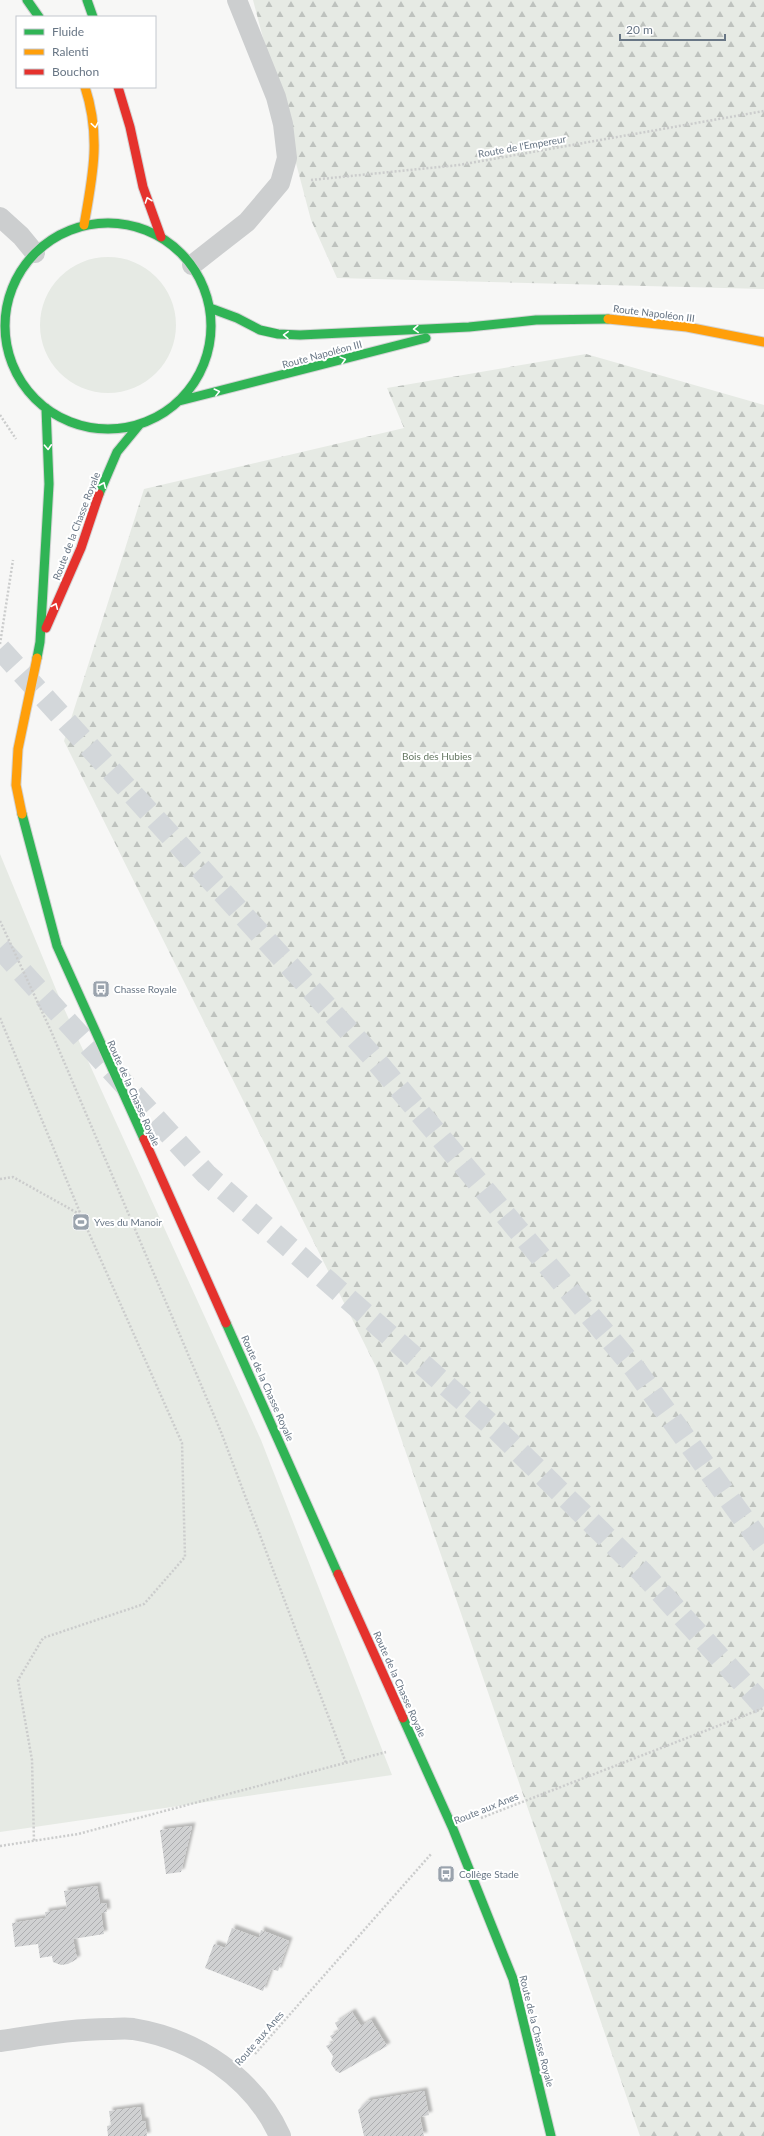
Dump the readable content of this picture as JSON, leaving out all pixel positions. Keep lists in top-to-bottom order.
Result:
{
  "streets": {
    "main road": ["Route Napoléon III", "Route de la Chasse Royale"],
    "path": ["Route de l'Empereur", "Route aux Anes"]
  },
  "crossings": [
    ["Route Napoléon III", "Route de la Chasse Royale"],
    ["Route de la Chasse Royale", "Route aux Anes"]
  ],
  "parks": ["Bois des Hubies"],
  "places": {
    "bus stop": ["Chasse Royale", "Collège Stade"],
    "sports": ["Yves du Manoir"]
  },
  "legend": ["Fluide", "Ralenti", "Bouchon"],
  "scale_bar": "20 m"
}
